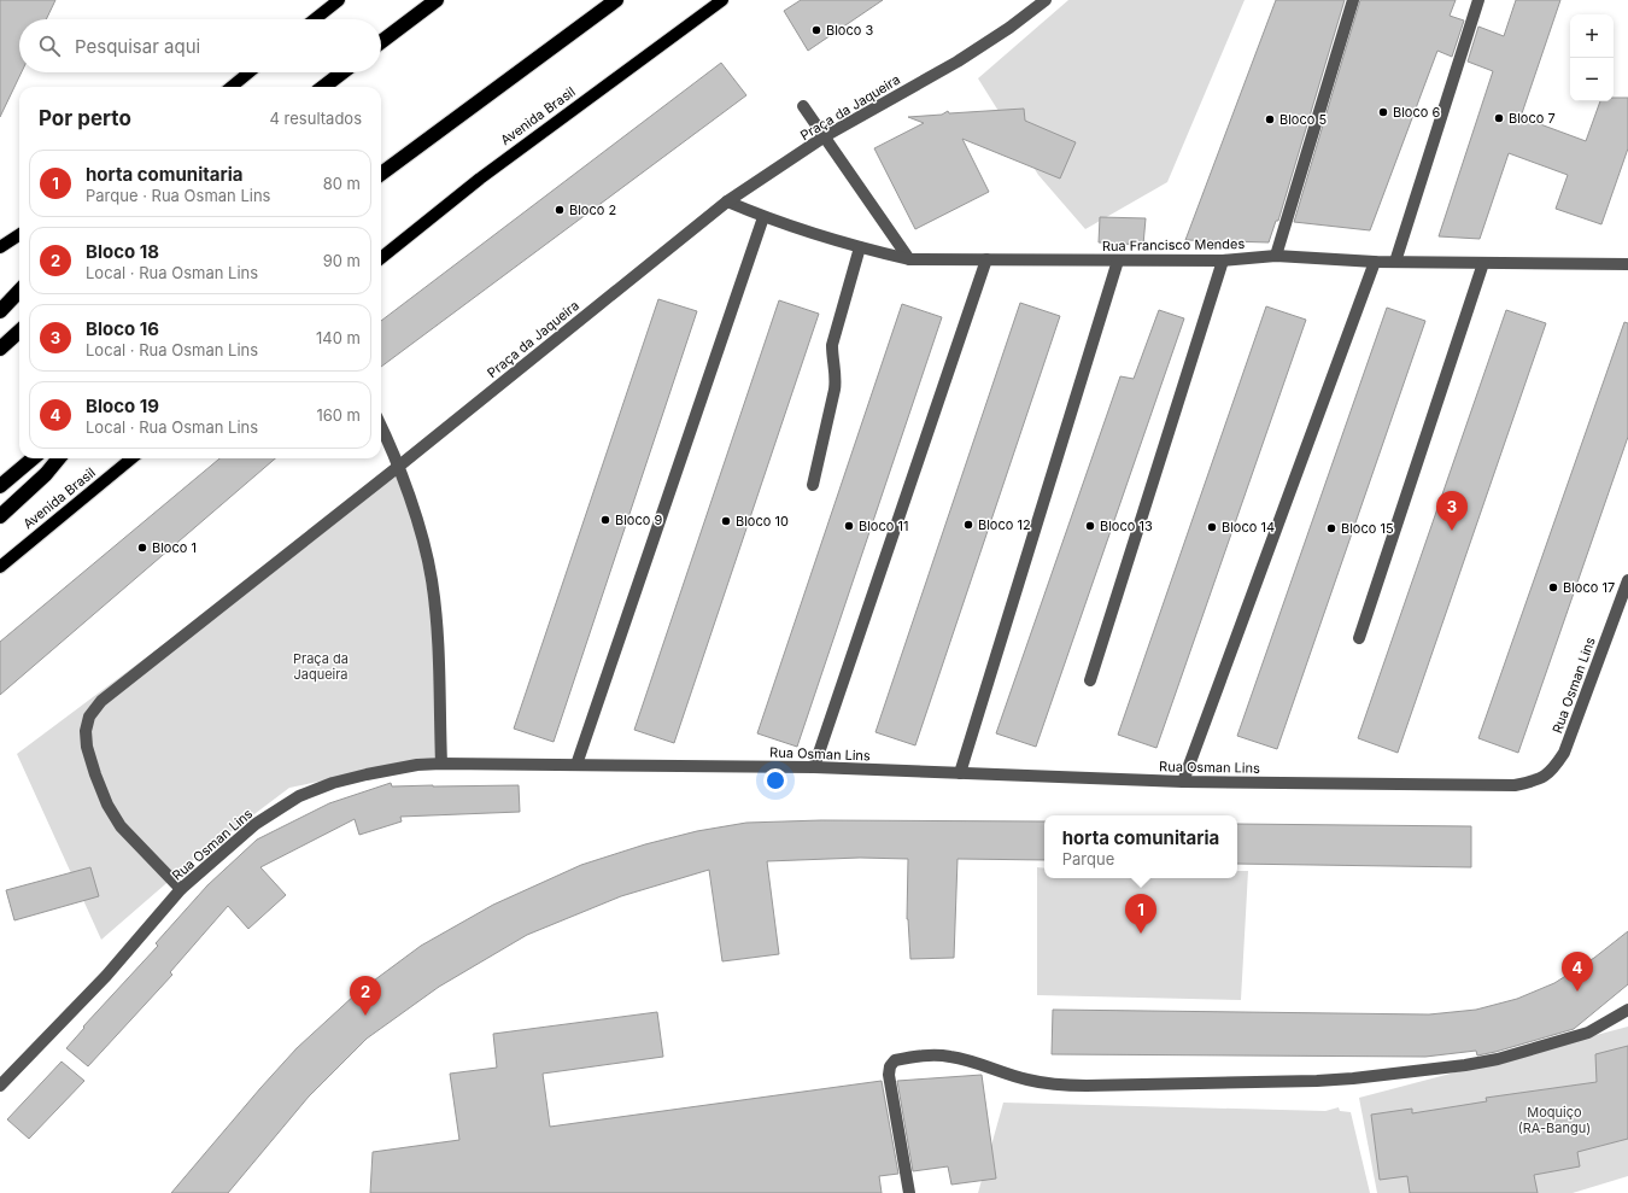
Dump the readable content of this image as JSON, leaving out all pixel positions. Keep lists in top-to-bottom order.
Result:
{
  "streets": {
    "main road": ["Avenida Brasil"],
    "street": ["Praça da Jaqueira", "Rua Francisco Mendes", "Rua Osman Lins"]
  },
  "crossings": [
    ["Praça da Jaqueira", "Rua Francisco Mendes"],
    ["Praça da Jaqueira", "Rua Osman Lins"]
  ],
  "parks": ["Praça da Jaqueira", "Moquiço (RA-Bangu)"],
  "places": [
    "Bloco 3",
    "Bloco 6",
    "Bloco 7",
    "Bloco 5",
    "Bloco 2",
    "Bloco 9",
    "Bloco 10",
    "Bloco 12",
    "Bloco 11",
    "Bloco 13",
    "Bloco 14",
    "Bloco 15",
    "Bloco 1",
    "Bloco 17"
  ],
  "page": {
    "map_buttons": ["+", "−"],
    "search": "Pesquisar aqui",
    "heading": ["Por perto", "4 resultados"],
    "list": [
      {
        "mark": "1",
        "name": "horta comunitaria",
        "note": "Parque · Rua Osman Lins",
        "value": "80 m"
      },
      {
        "mark": "2",
        "name": "Bloco 18",
        "note": "Local · Rua Osman Lins",
        "value": "90 m"
      },
      {
        "mark": "3",
        "name": "Bloco 16",
        "note": "Local · Rua Osman Lins",
        "value": "140 m"
      },
      {
        "mark": "4",
        "name": "Bloco 19",
        "note": "Local · Rua Osman Lins",
        "value": "160 m"
      }
    ],
    "pins": [
      "3",
      "1",
      "4",
      "2"
    ],
    "popup": ["horta comunitaria", "Parque"]
  }
}
